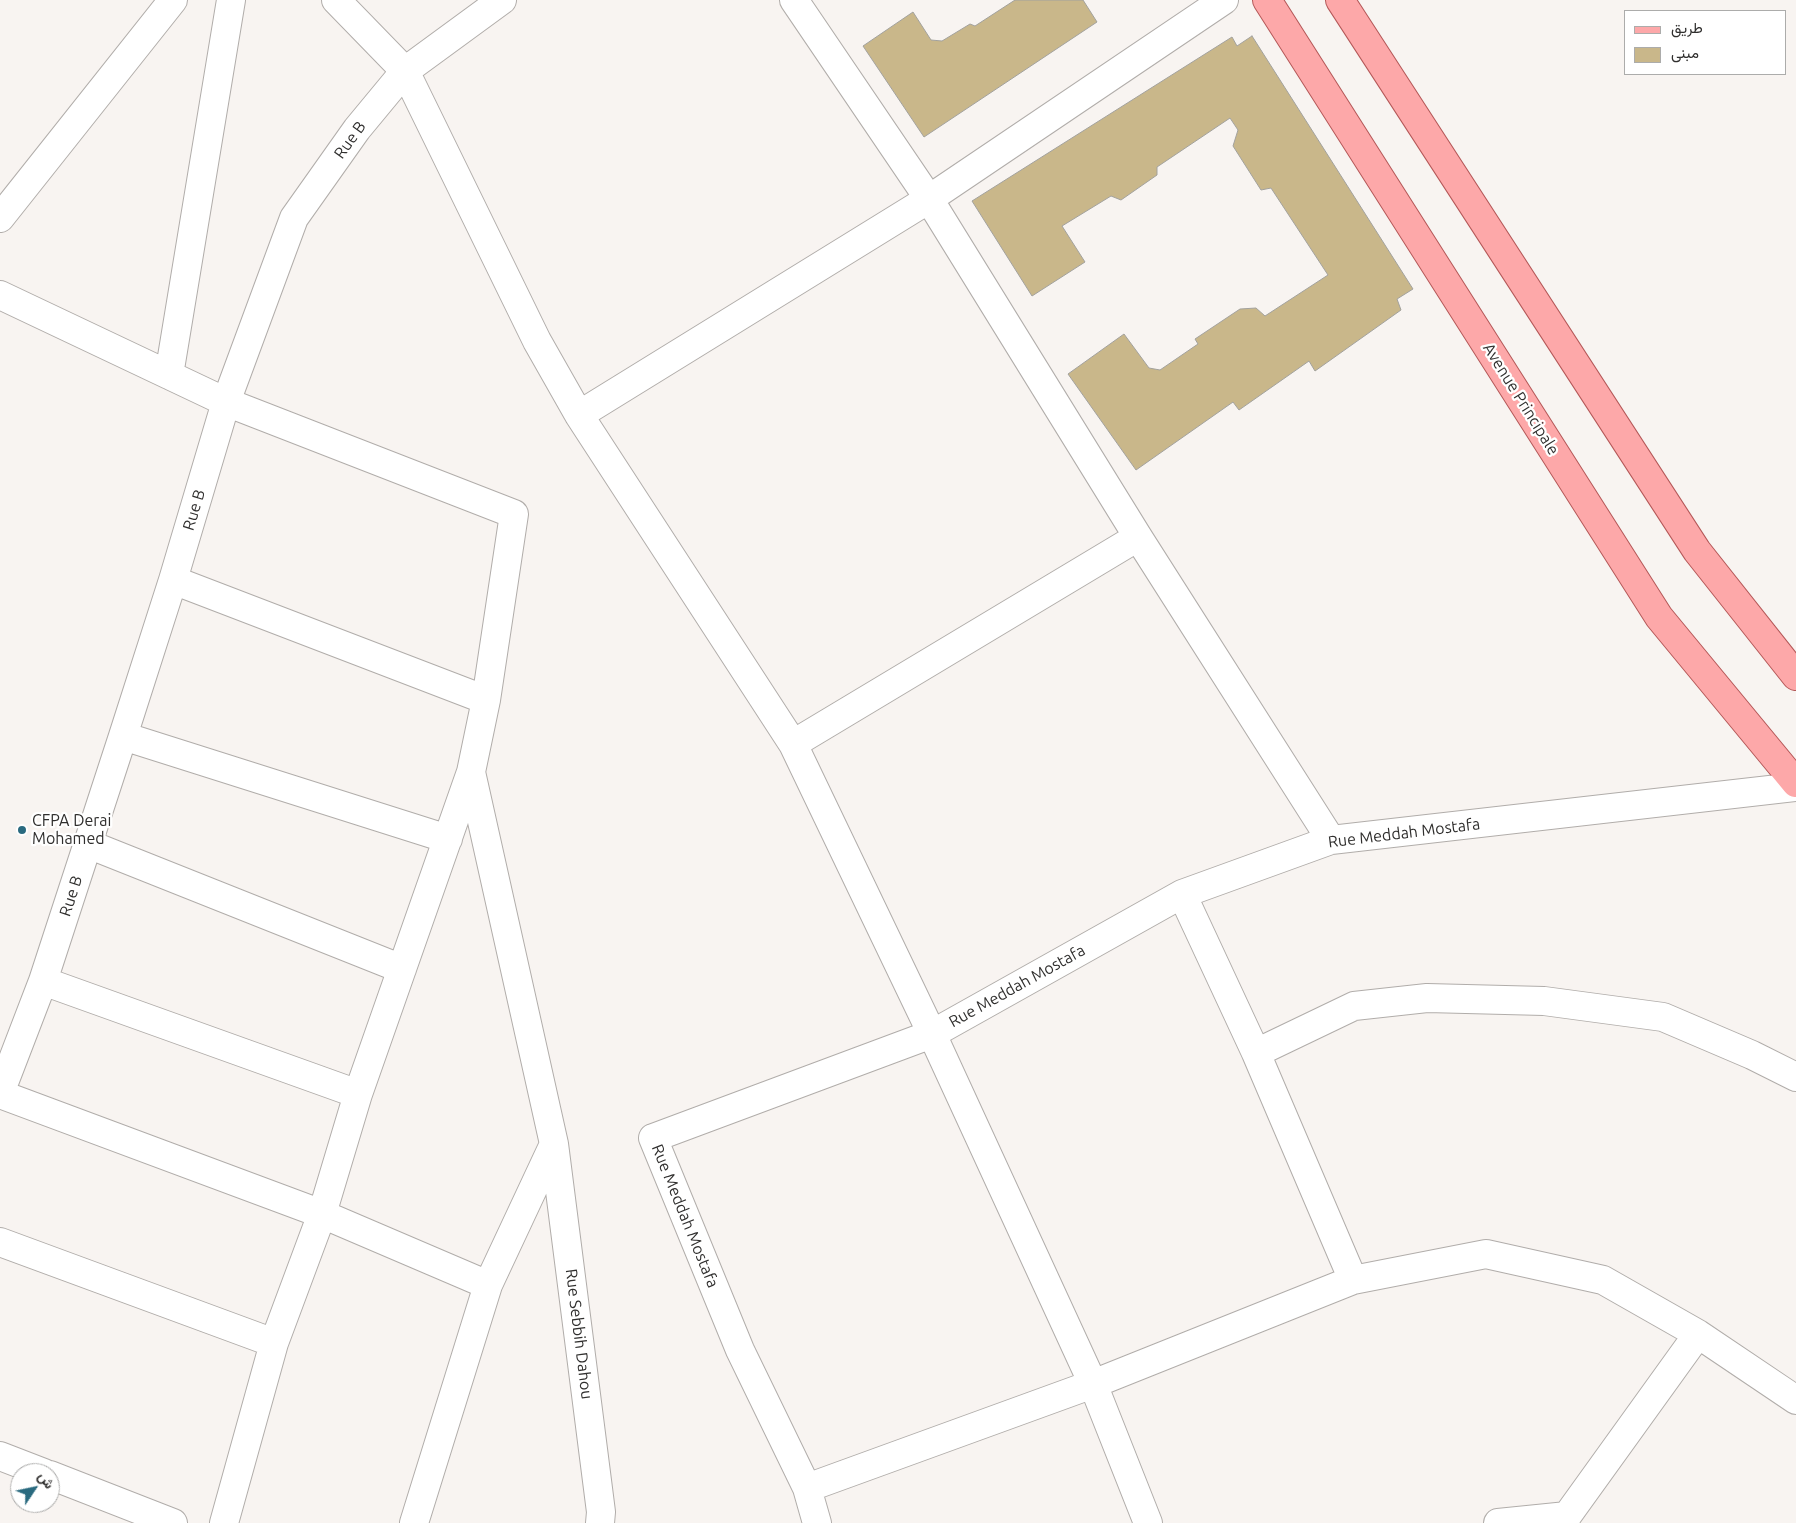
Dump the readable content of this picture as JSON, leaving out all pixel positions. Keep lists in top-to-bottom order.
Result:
{
  "streets": {
    "main road": ["Avenue Principale"],
    "street": ["Rue B", "Rue Meddah Mostafa", "Rue Sebbih Dahou"]
  },
  "crossings": [
    ["Avenue Principale", "Rue Meddah Mostafa"]
  ],
  "places": ["CFPA Derai Mohamed"],
  "legend": ["طريق", "مبنى"],
  "north": "top right"
}
